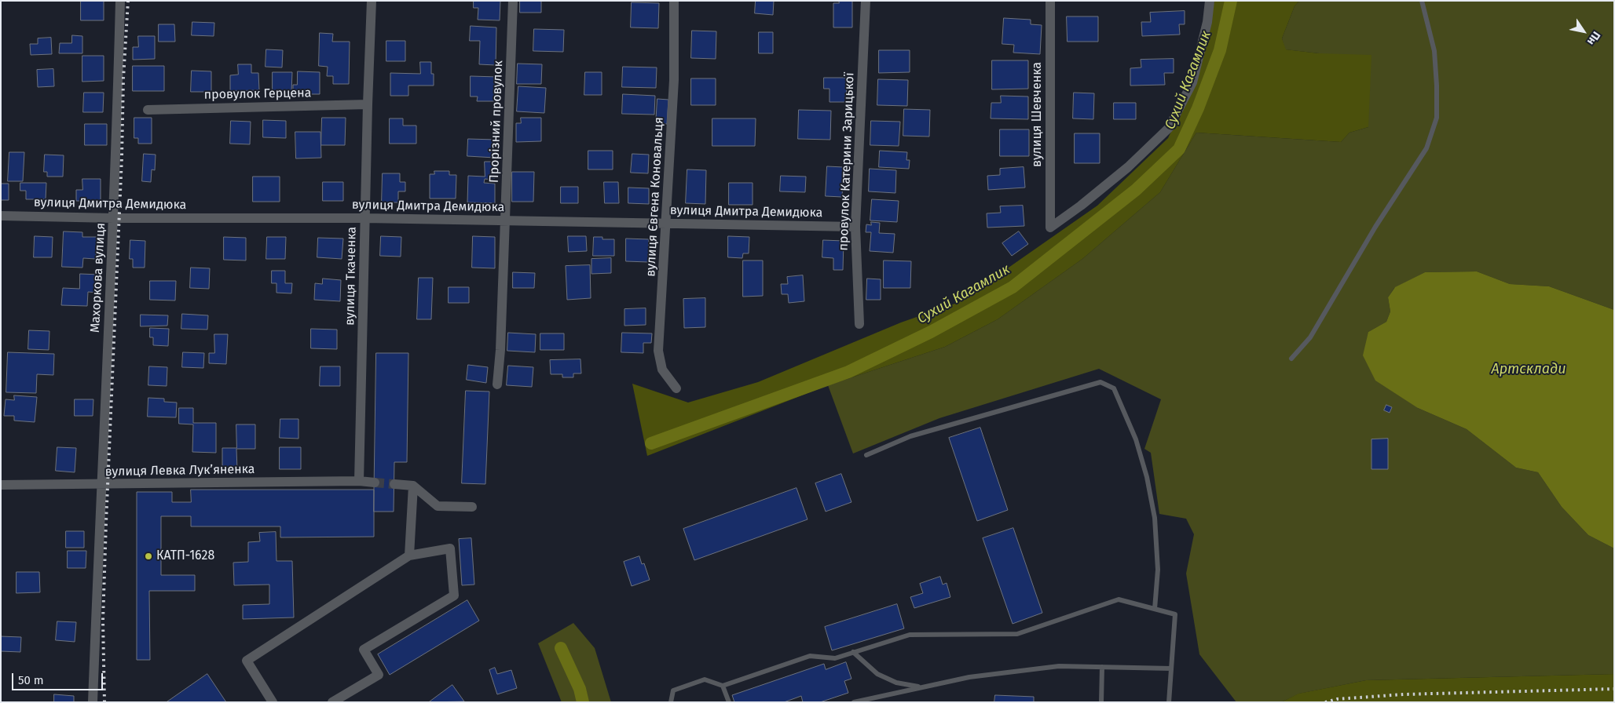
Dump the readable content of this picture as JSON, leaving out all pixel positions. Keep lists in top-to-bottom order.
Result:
{
  "streets": {
    "street": [
      "провулок Герцена",
      "вулиця Шевченка",
      "Прорізний провулок",
      "провулок Катерини Зарицької",
      "вулиця Євгена Коновальця",
      "вулиця Дмитра Демидюка",
      "вулиця Ткаченка",
      "Махоркова вулиця",
      "вулиця Левка Лукʼяненка"
    ]
  },
  "crossings": [
    ["провулок Герцена", "вулиця Ткаченка"],
    ["Прорізний провулок", "вулиця Дмитра Демидюка"],
    ["провулок Катерини Зарицької", "вулиця Дмитра Демидюка"],
    ["вулиця Євгена Коновальця", "вулиця Дмитра Демидюка"],
    ["вулиця Дмитра Демидюка", "вулиця Ткаченка"],
    ["вулиця Дмитра Демидюка", "Махоркова вулиця"],
    ["вулиця Ткаченка", "вулиця Левка Лукʼяненка"],
    ["Махоркова вулиця", "вулиця Левка Лукʼяненка"]
  ],
  "water": ["Сухий Кагамлик", "Артсклади"],
  "places": ["КАТП-1628"],
  "scale_bar": "50 m",
  "north": "bottom right"
}
